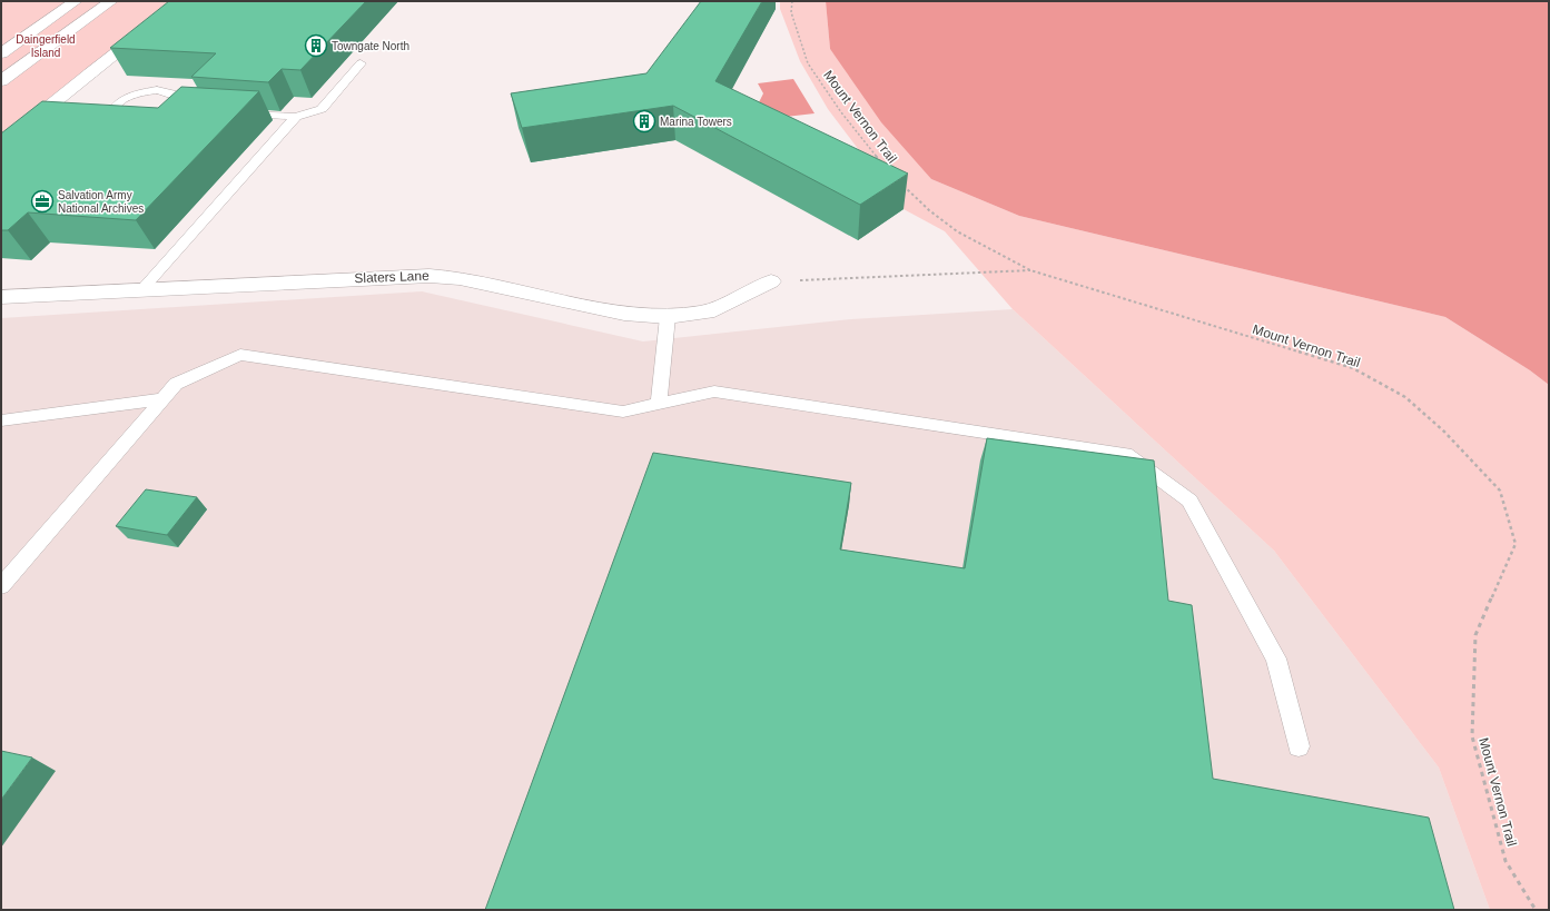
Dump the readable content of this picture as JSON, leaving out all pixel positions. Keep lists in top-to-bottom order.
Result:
{
  "streets": {
    "street": ["Slaters Lane"],
    "path": ["Mount Vernon Trail"]
  },
  "parks": ["Daingerfield Island"],
  "places": {
    "building": ["Towngate North", "Marina Towers"],
    "office": ["Salvation Army National Archives"]
  }
}
